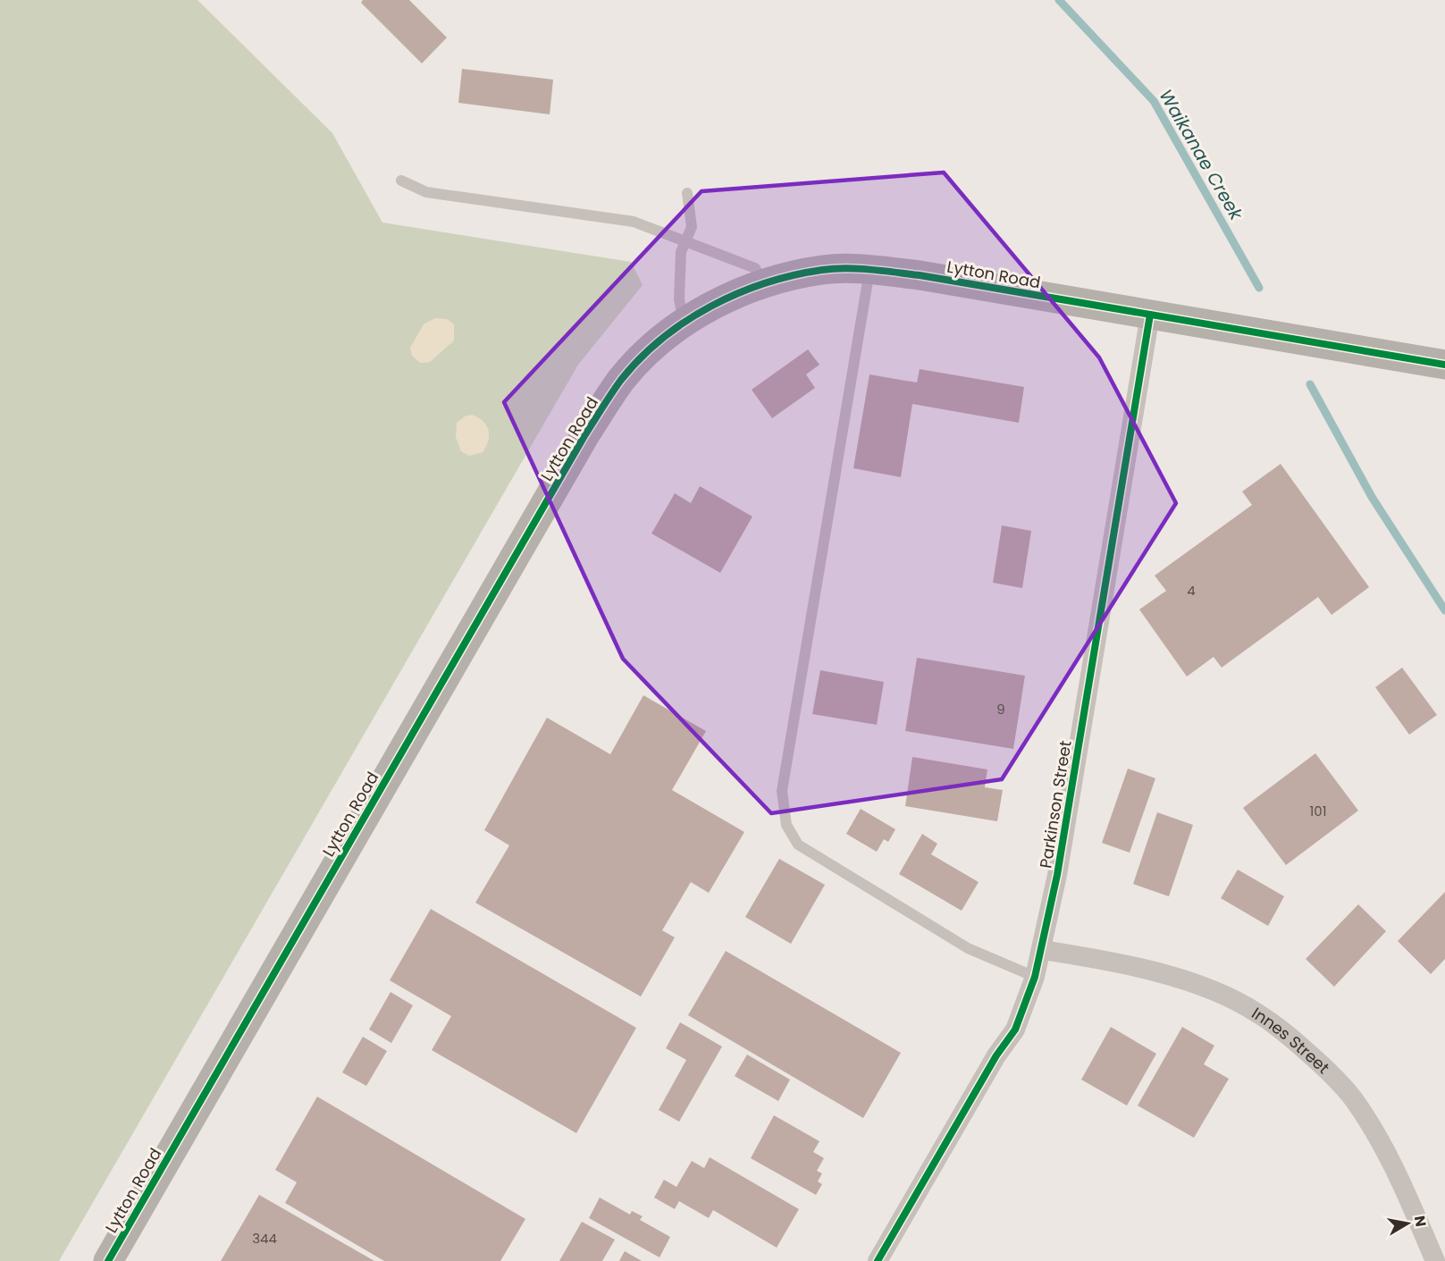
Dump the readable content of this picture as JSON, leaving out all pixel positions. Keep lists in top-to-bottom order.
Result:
{
  "streets": {
    "main road": ["Lytton Road"],
    "street": ["Parkinson Street", "Innes Street"]
  },
  "crossings": [
    ["Lytton Road", "Parkinson Street"],
    ["Parkinson Street", "Innes Street"]
  ],
  "water": ["Waikanae Creek"],
  "house_numbers": [
    "4",
    "9",
    "101",
    "344"
  ],
  "north": "right"
}
